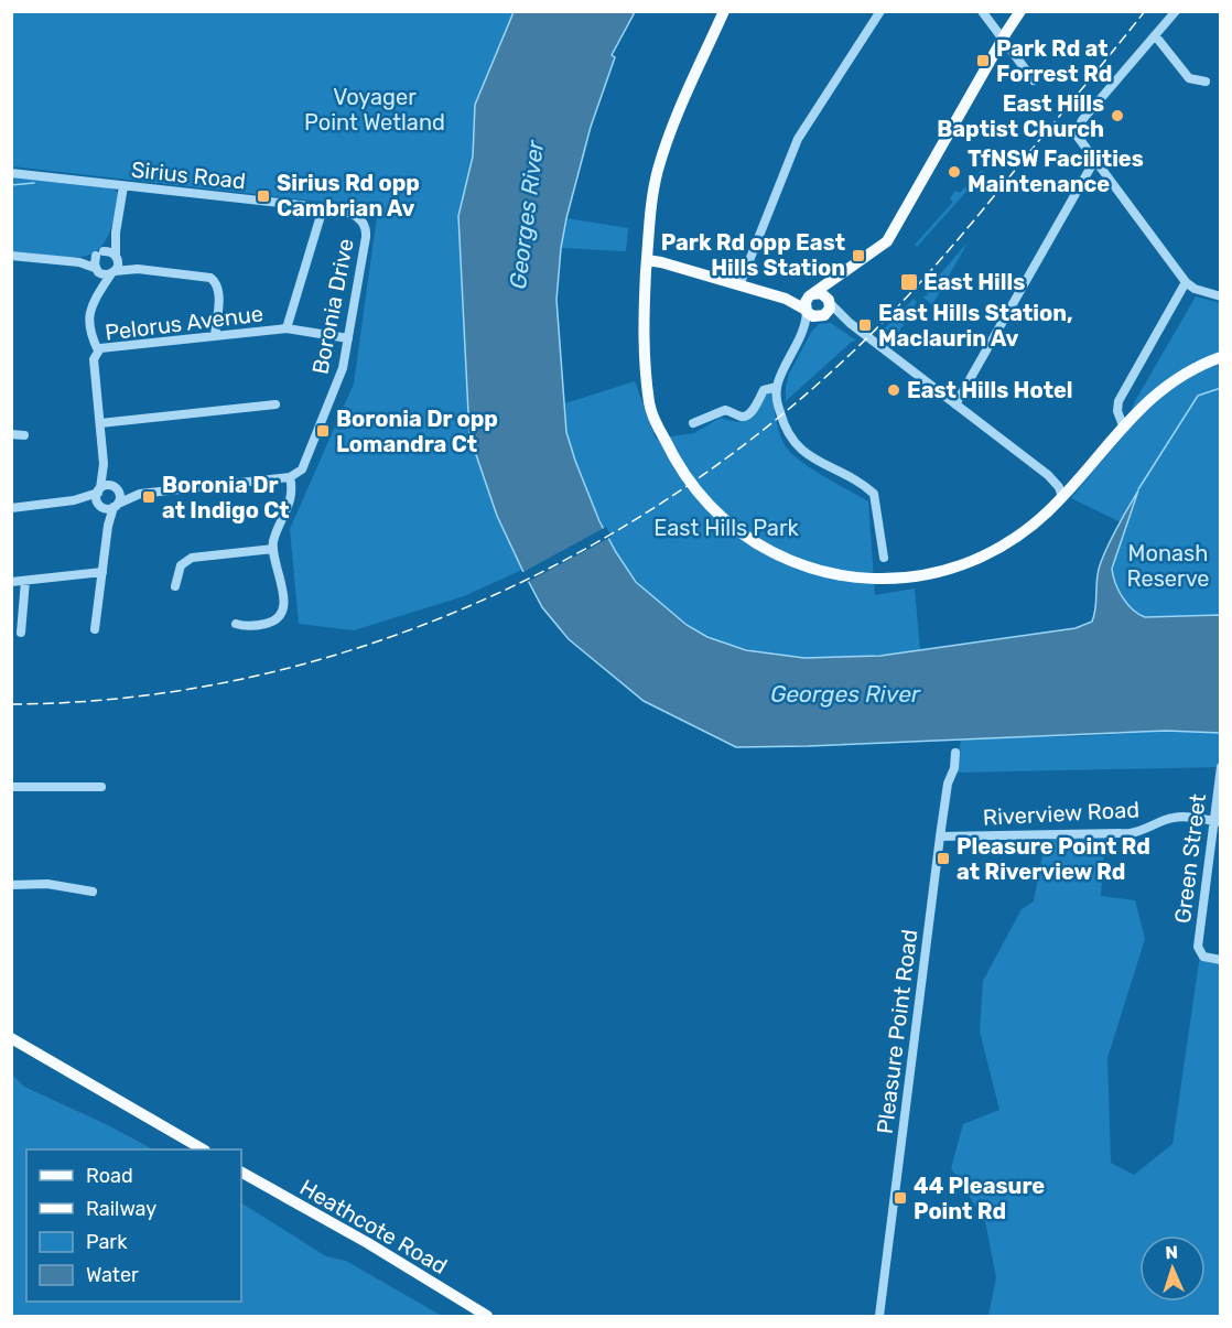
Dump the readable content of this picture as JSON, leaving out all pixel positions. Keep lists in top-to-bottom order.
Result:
{
  "streets": {
    "main road": ["Heathcote Road"],
    "street": [
      "Sirius Road",
      "Boronia Drive",
      "Pelorus Avenue",
      "Riverview Road",
      "Green Street",
      "Pleasure Point Road"
    ]
  },
  "crossings": [
    ["Sirius Road", "Boronia Drive"],
    ["Boronia Drive", "Pelorus Avenue"],
    ["Riverview Road", "Green Street"],
    ["Riverview Road", "Pleasure Point Road"]
  ],
  "water": ["Georges River"],
  "parks": ["Voyager Point Wetland", "East Hills Park", "Monash Reserve"],
  "places": {
    "transit": [
      "Park Rd at Forrest Rd",
      "Sirius Rd opp Cambrian Av",
      "Park Rd opp East Hills Station",
      "East Hills",
      "East Hills Station, Maclaurin Av",
      "Boronia Dr opp Lomandra Ct",
      "Boronia Dr at Indigo Ct",
      "Pleasure Point Rd at Riverview Rd",
      "44 Pleasure Point Rd"
    ],
    "other": ["East Hills Baptist Church", "TfNSW Facilities Maintenance", "East Hills Hotel"]
  },
  "legend": [
    "Road",
    "Railway",
    "Park",
    "Water"
  ],
  "north": "top"
}
